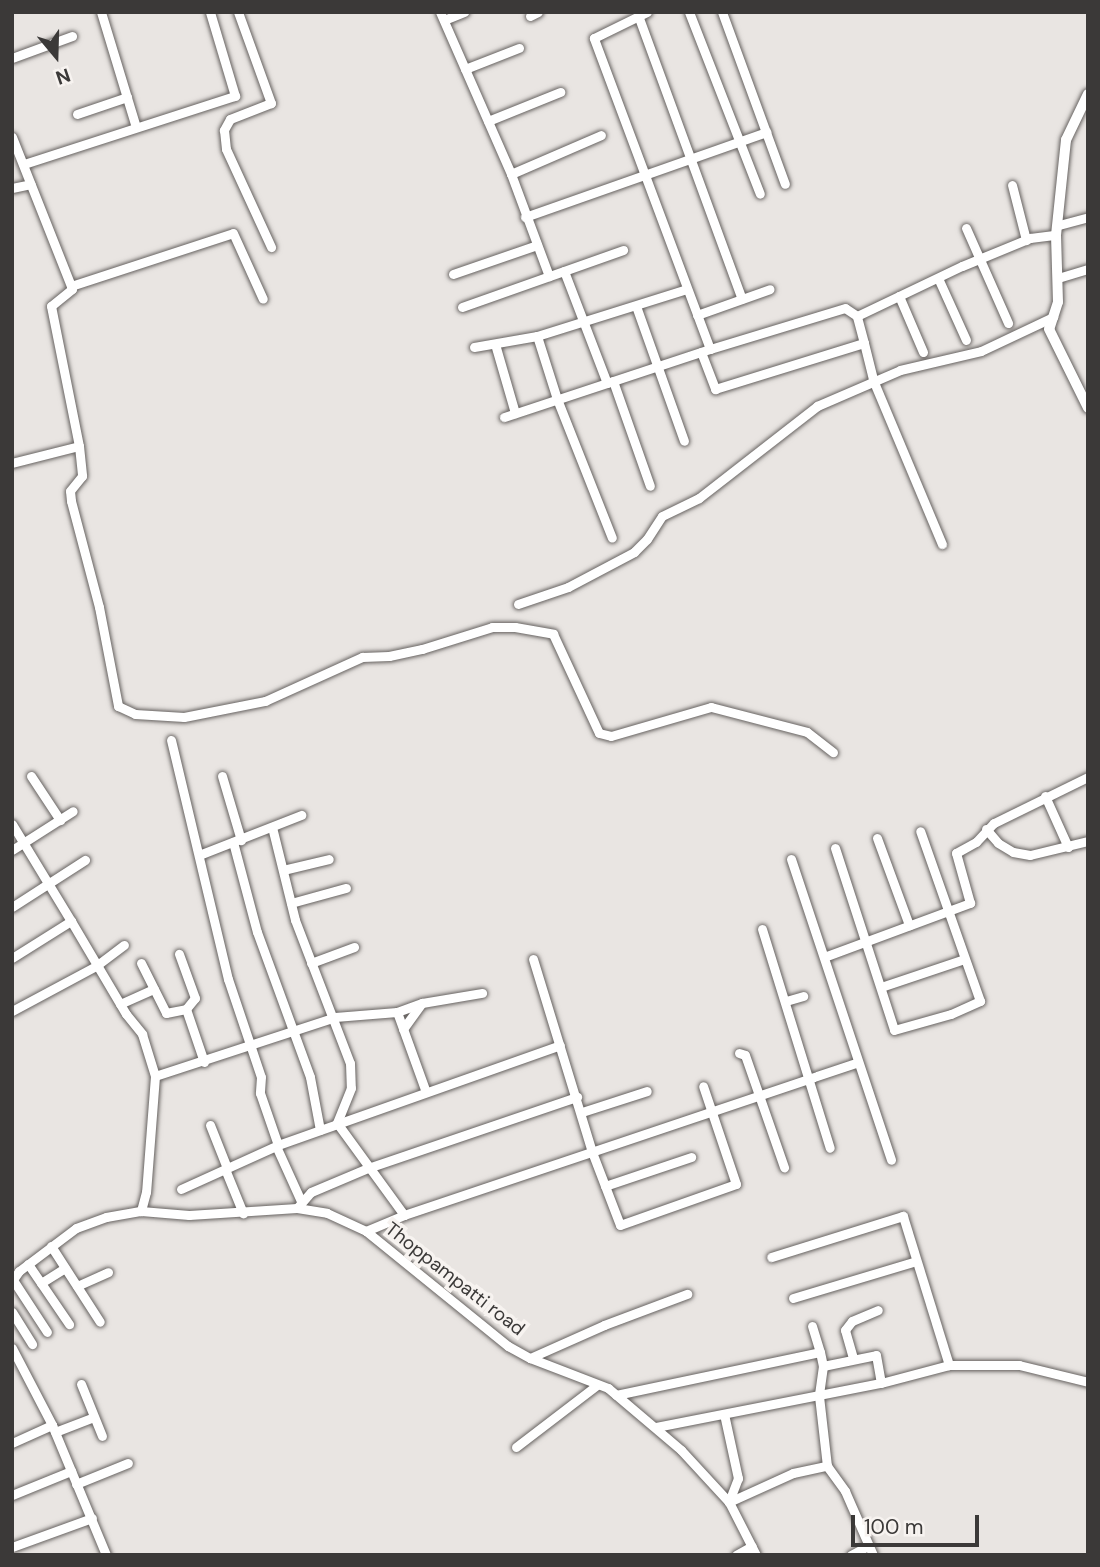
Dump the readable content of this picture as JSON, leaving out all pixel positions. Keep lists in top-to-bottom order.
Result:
{
  "streets": {
    "street": ["Thoppampatti road"]
  },
  "scale_bar": "100 m",
  "north": "bottom"
}
